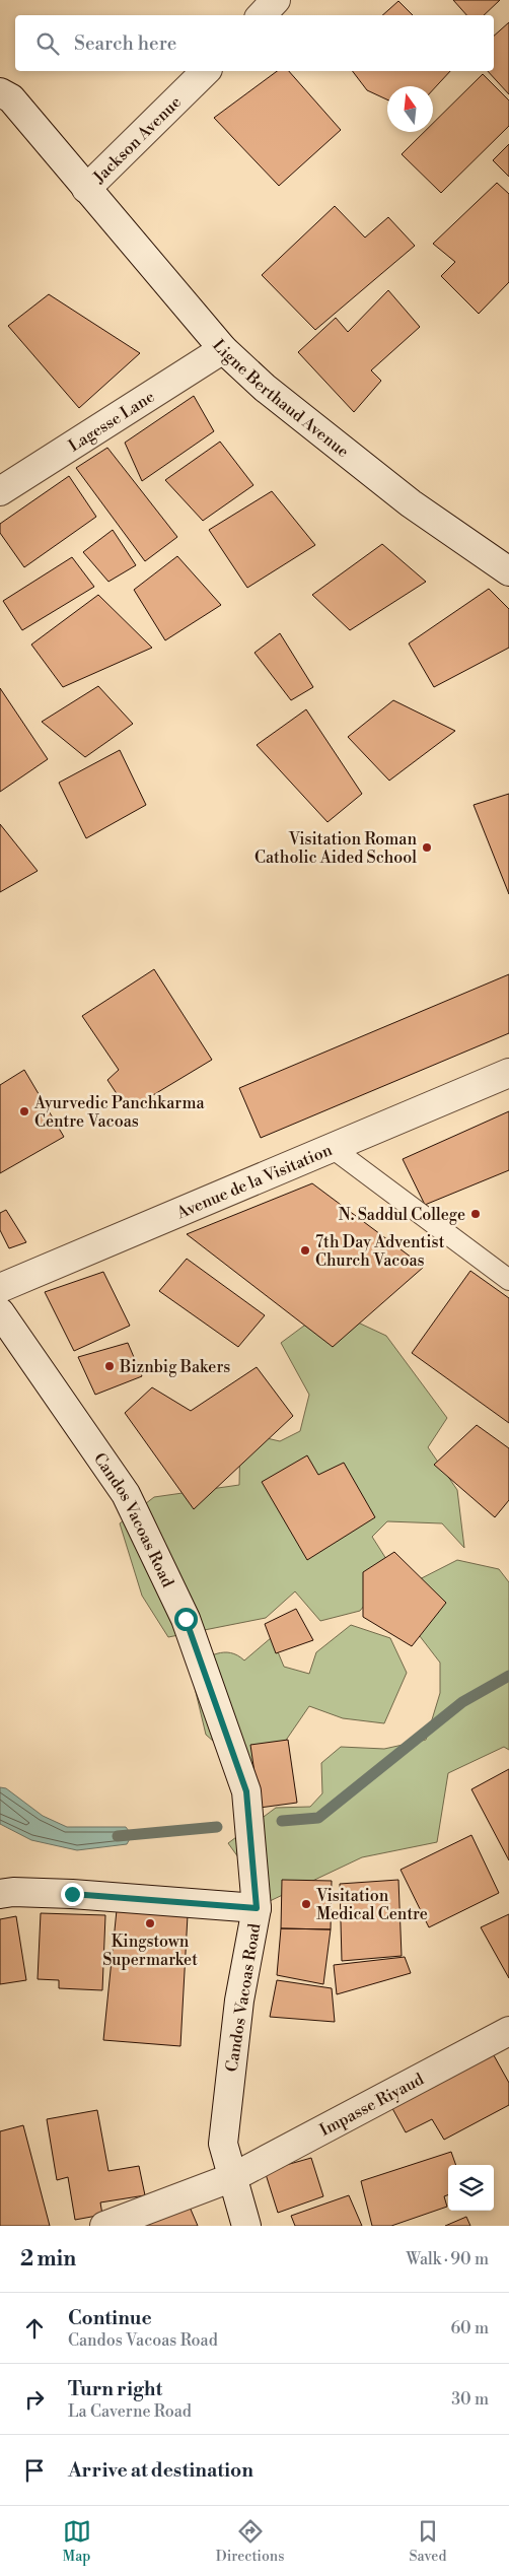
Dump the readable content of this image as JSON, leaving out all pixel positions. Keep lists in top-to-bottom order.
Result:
{
  "streets": {
    "street": [
      "Jackson Avenue",
      "Ligne Berthaud Avenue",
      "Lagesse Lane",
      "Avenue de la Visitation",
      "Candos Vacoas Road",
      "Impasse Riyaud"
    ]
  },
  "crossings": [
    ["Jackson Avenue", "Ligne Berthaud Avenue"],
    ["Ligne Berthaud Avenue", "Lagesse Lane"],
    ["Candos Vacoas Road", "Impasse Riyaud"]
  ],
  "places": [
    "Visitation Roman Catholic Aided School",
    "Ayurvedic Panchkarma Centre Vacoas",
    "N. Saddul College",
    "7th Day Adventist Church Vacoas",
    "Biznbig Bakers",
    "Visitation Medical Centre",
    "Kingstown Supermarket"
  ],
  "north": "top",
  "page": {
    "search": "Search here",
    "heading": ["2 min", "Walk · 90 m"],
    "list": [
      ["Continue", "Candos Vacoas Road", "60 m"],
      ["Turn right", "La Caverne Road", "30 m"],
      "Arrive at destination"
    ],
    "nav": ["Map", "Directions", "Saved"]
  }
}
